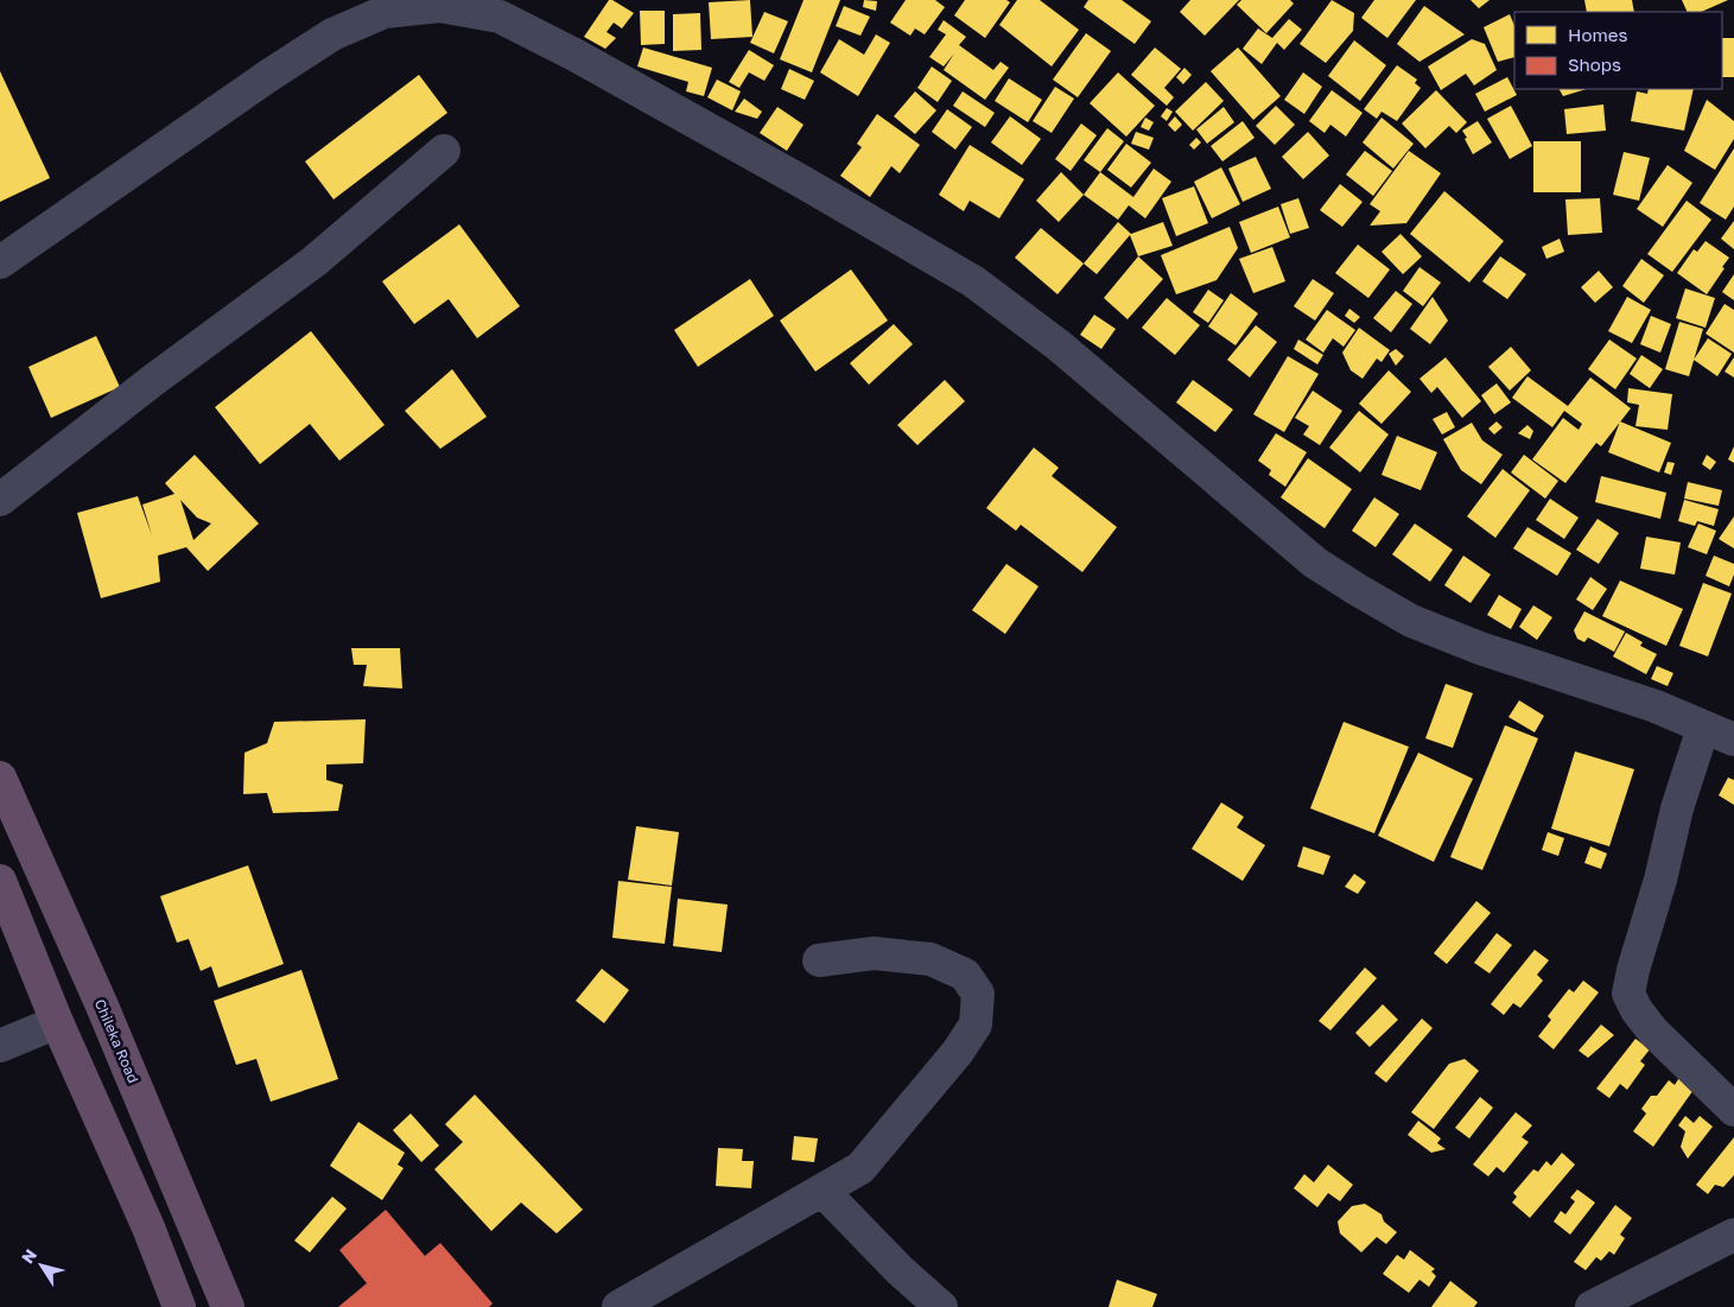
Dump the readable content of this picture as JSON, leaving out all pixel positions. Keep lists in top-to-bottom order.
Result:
{
  "streets": {
    "highway": ["Chileka Road"]
  },
  "legend": ["Homes", "Shops"],
  "north": "top left"
}
